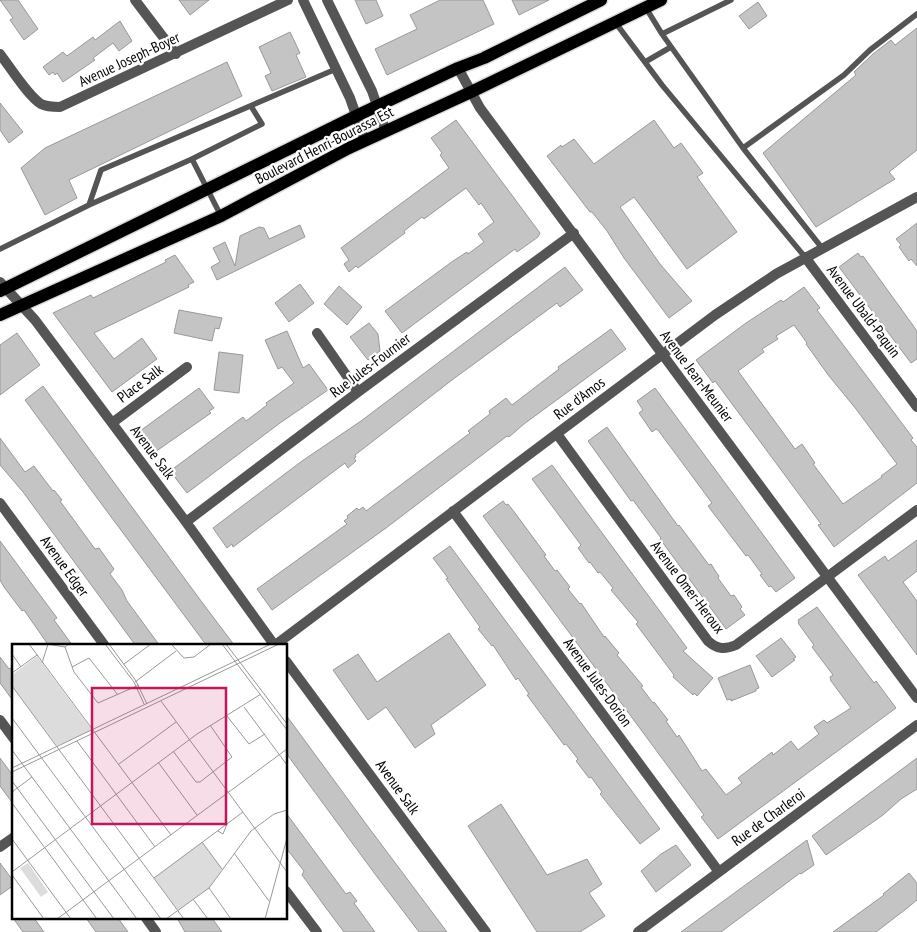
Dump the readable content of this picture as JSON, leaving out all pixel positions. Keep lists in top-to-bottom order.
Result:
{
  "streets": {
    "main road": ["Boulevard Henri-Bourassa Est"],
    "street": [
      "Avenue Joseph-Boyer",
      "Avenue Ubald-Paquin",
      "Rue Jules-Fournier",
      "Avenue Jean-Meunier",
      "Place Salk",
      "Rue d'Amos",
      "Avenue Salk",
      "Avenue Edger",
      "Avenue Omer-Heroux",
      "Avenue Jules-Dorion",
      "Rue de Charleroi"
    ]
  },
  "crossings": [
    ["Boulevard Henri-Bourassa Est", "Avenue Jean-Meunier"],
    ["Boulevard Henri-Bourassa Est", "Avenue Salk"],
    ["Avenue Ubald-Paquin", "Rue d'Amos"],
    ["Rue Jules-Fournier", "Avenue Jean-Meunier"],
    ["Rue Jules-Fournier", "Avenue Salk"],
    ["Avenue Jean-Meunier", "Rue d'Amos"],
    ["Avenue Jean-Meunier", "Avenue Omer-Heroux"],
    ["Place Salk", "Avenue Salk"],
    ["Rue d'Amos", "Avenue Omer-Heroux"],
    ["Rue d'Amos", "Avenue Jules-Dorion"],
    ["Avenue Jules-Dorion", "Rue de Charleroi"]
  ]
}
